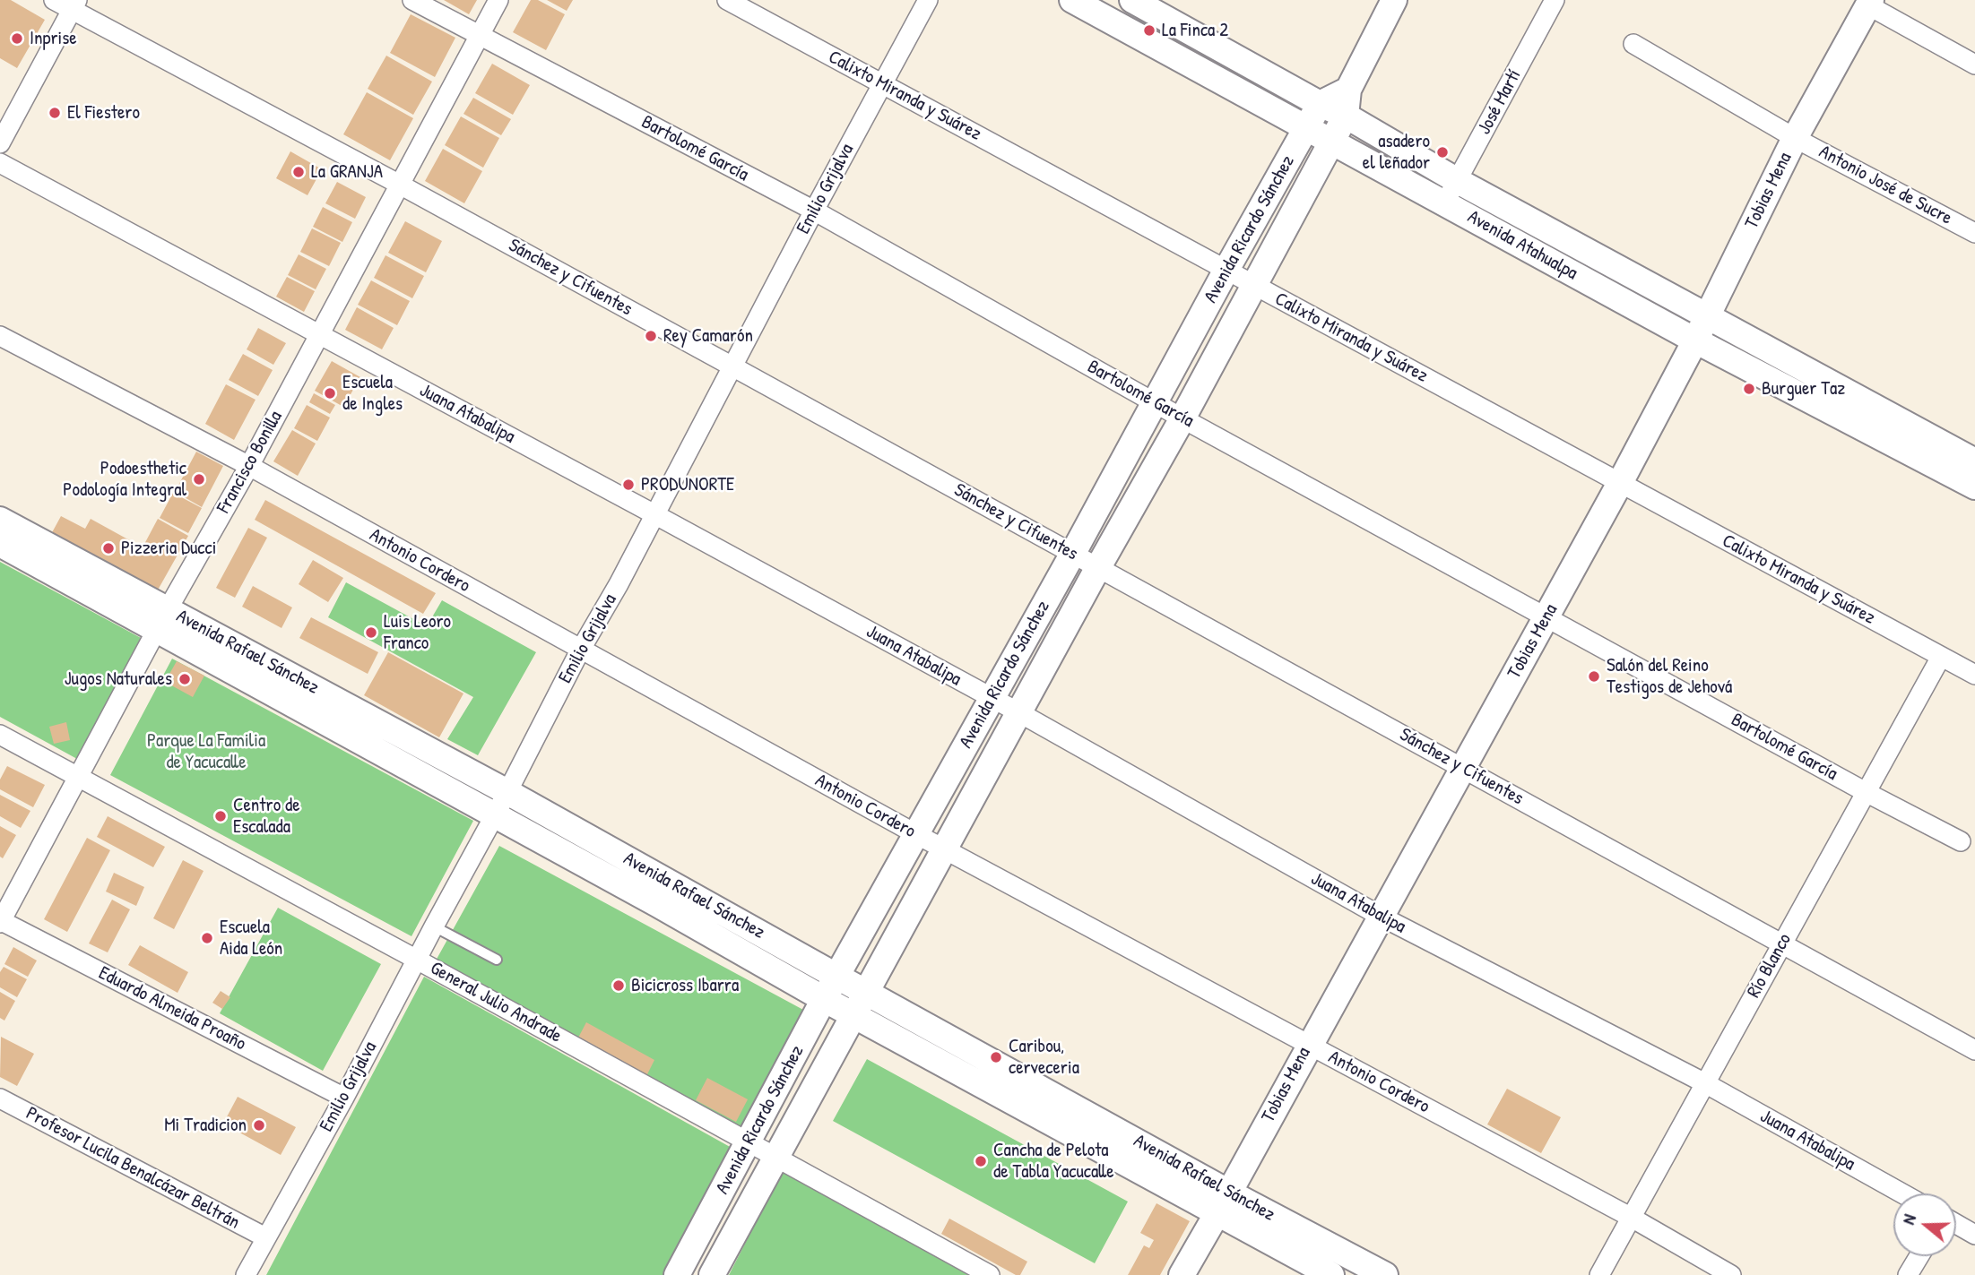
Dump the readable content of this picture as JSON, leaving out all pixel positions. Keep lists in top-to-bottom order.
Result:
{
  "streets": {
    "main road": [
      "Tobias Mena",
      "Avenida Ricardo Sánchez",
      "Avenida Atahualpa",
      "Avenida Rafael Sánchez"
    ],
    "street": [
      "Calixto Miranda y Suárez",
      "José Martí",
      "Bartolomé García",
      "Antonio José de Sucre",
      "Emilio Grijalva",
      "Sánchez y Cifuentes",
      "Juana Atabalipa",
      "Francisco Bonilla",
      "Antonio Cordero",
      "Río Blanco",
      "General Julio Andrade",
      "Eduardo Almeida Proaño",
      "Profesor Lucila Benalcázar Beltrán"
    ]
  },
  "crossings": [
    ["Calixto Miranda y Suárez", "Emilio Grijalva"],
    ["Calixto Miranda y Suárez", "Tobias Mena"],
    ["Calixto Miranda y Suárez", "Avenida Ricardo Sánchez"],
    ["Calixto Miranda y Suárez", "Río Blanco"],
    ["José Martí", "Avenida Atahualpa"],
    ["Bartolomé García", "Emilio Grijalva"],
    ["Bartolomé García", "Tobias Mena"],
    ["Bartolomé García", "Avenida Ricardo Sánchez"],
    ["Bartolomé García", "Francisco Bonilla"],
    ["Bartolomé García", "Río Blanco"],
    ["Antonio José de Sucre", "Tobias Mena"],
    ["Emilio Grijalva", "Sánchez y Cifuentes"],
    ["Emilio Grijalva", "Juana Atabalipa"],
    ["Emilio Grijalva", "Antonio Cordero"],
    ["Emilio Grijalva", "Avenida Rafael Sánchez"],
    ["Emilio Grijalva", "General Julio Andrade"],
    ["Emilio Grijalva", "Eduardo Almeida Proaño"],
    ["Emilio Grijalva", "Profesor Lucila Benalcázar Beltrán"],
    ["Tobias Mena", "Avenida Atahualpa"],
    ["Tobias Mena", "Sánchez y Cifuentes"],
    ["Tobias Mena", "Juana Atabalipa"],
    ["Tobias Mena", "Antonio Cordero"],
    ["Tobias Mena", "Avenida Rafael Sánchez"],
    ["Avenida Ricardo Sánchez", "Avenida Atahualpa"],
    ["Avenida Ricardo Sánchez", "Sánchez y Cifuentes"],
    ["Avenida Ricardo Sánchez", "Juana Atabalipa"],
    ["Avenida Ricardo Sánchez", "Antonio Cordero"],
    ["Avenida Ricardo Sánchez", "Avenida Rafael Sánchez"],
    ["Avenida Ricardo Sánchez", "General Julio Andrade"],
    ["Sánchez y Cifuentes", "Francisco Bonilla"],
    ["Sánchez y Cifuentes", "Río Blanco"],
    ["Juana Atabalipa", "Francisco Bonilla"],
    ["Juana Atabalipa", "Río Blanco"],
    ["Francisco Bonilla", "Antonio Cordero"],
    ["Francisco Bonilla", "Avenida Rafael Sánchez"],
    ["Francisco Bonilla", "General Julio Andrade"],
    ["Francisco Bonilla", "Eduardo Almeida Proaño"],
    ["Antonio Cordero", "Río Blanco"]
  ],
  "parks": ["Parque La Familia de Yacucalle"],
  "places": [
    "La Finca 2",
    "Inprise",
    "El Fiestero",
    "asadero el leñador",
    "La GRANJA",
    "Rey Camarón",
    "Burguer Taz",
    "Escuela de Ingles",
    "Podoesthetic Podología Integral",
    "PRODUNORTE",
    "Pizzeria Ducci",
    "Luis Leoro Franco",
    "Salón del Reino Testigos de Jehová",
    "Jugos Naturales",
    "Centro de Escalada",
    "Escuela Aida León",
    "Bicicross Ibarra",
    "Caribou, cerveceria",
    "Mi Tradicion",
    "Cancha de Pelota de Tabla Yacucalle"
  ],
  "north": "left"
}
